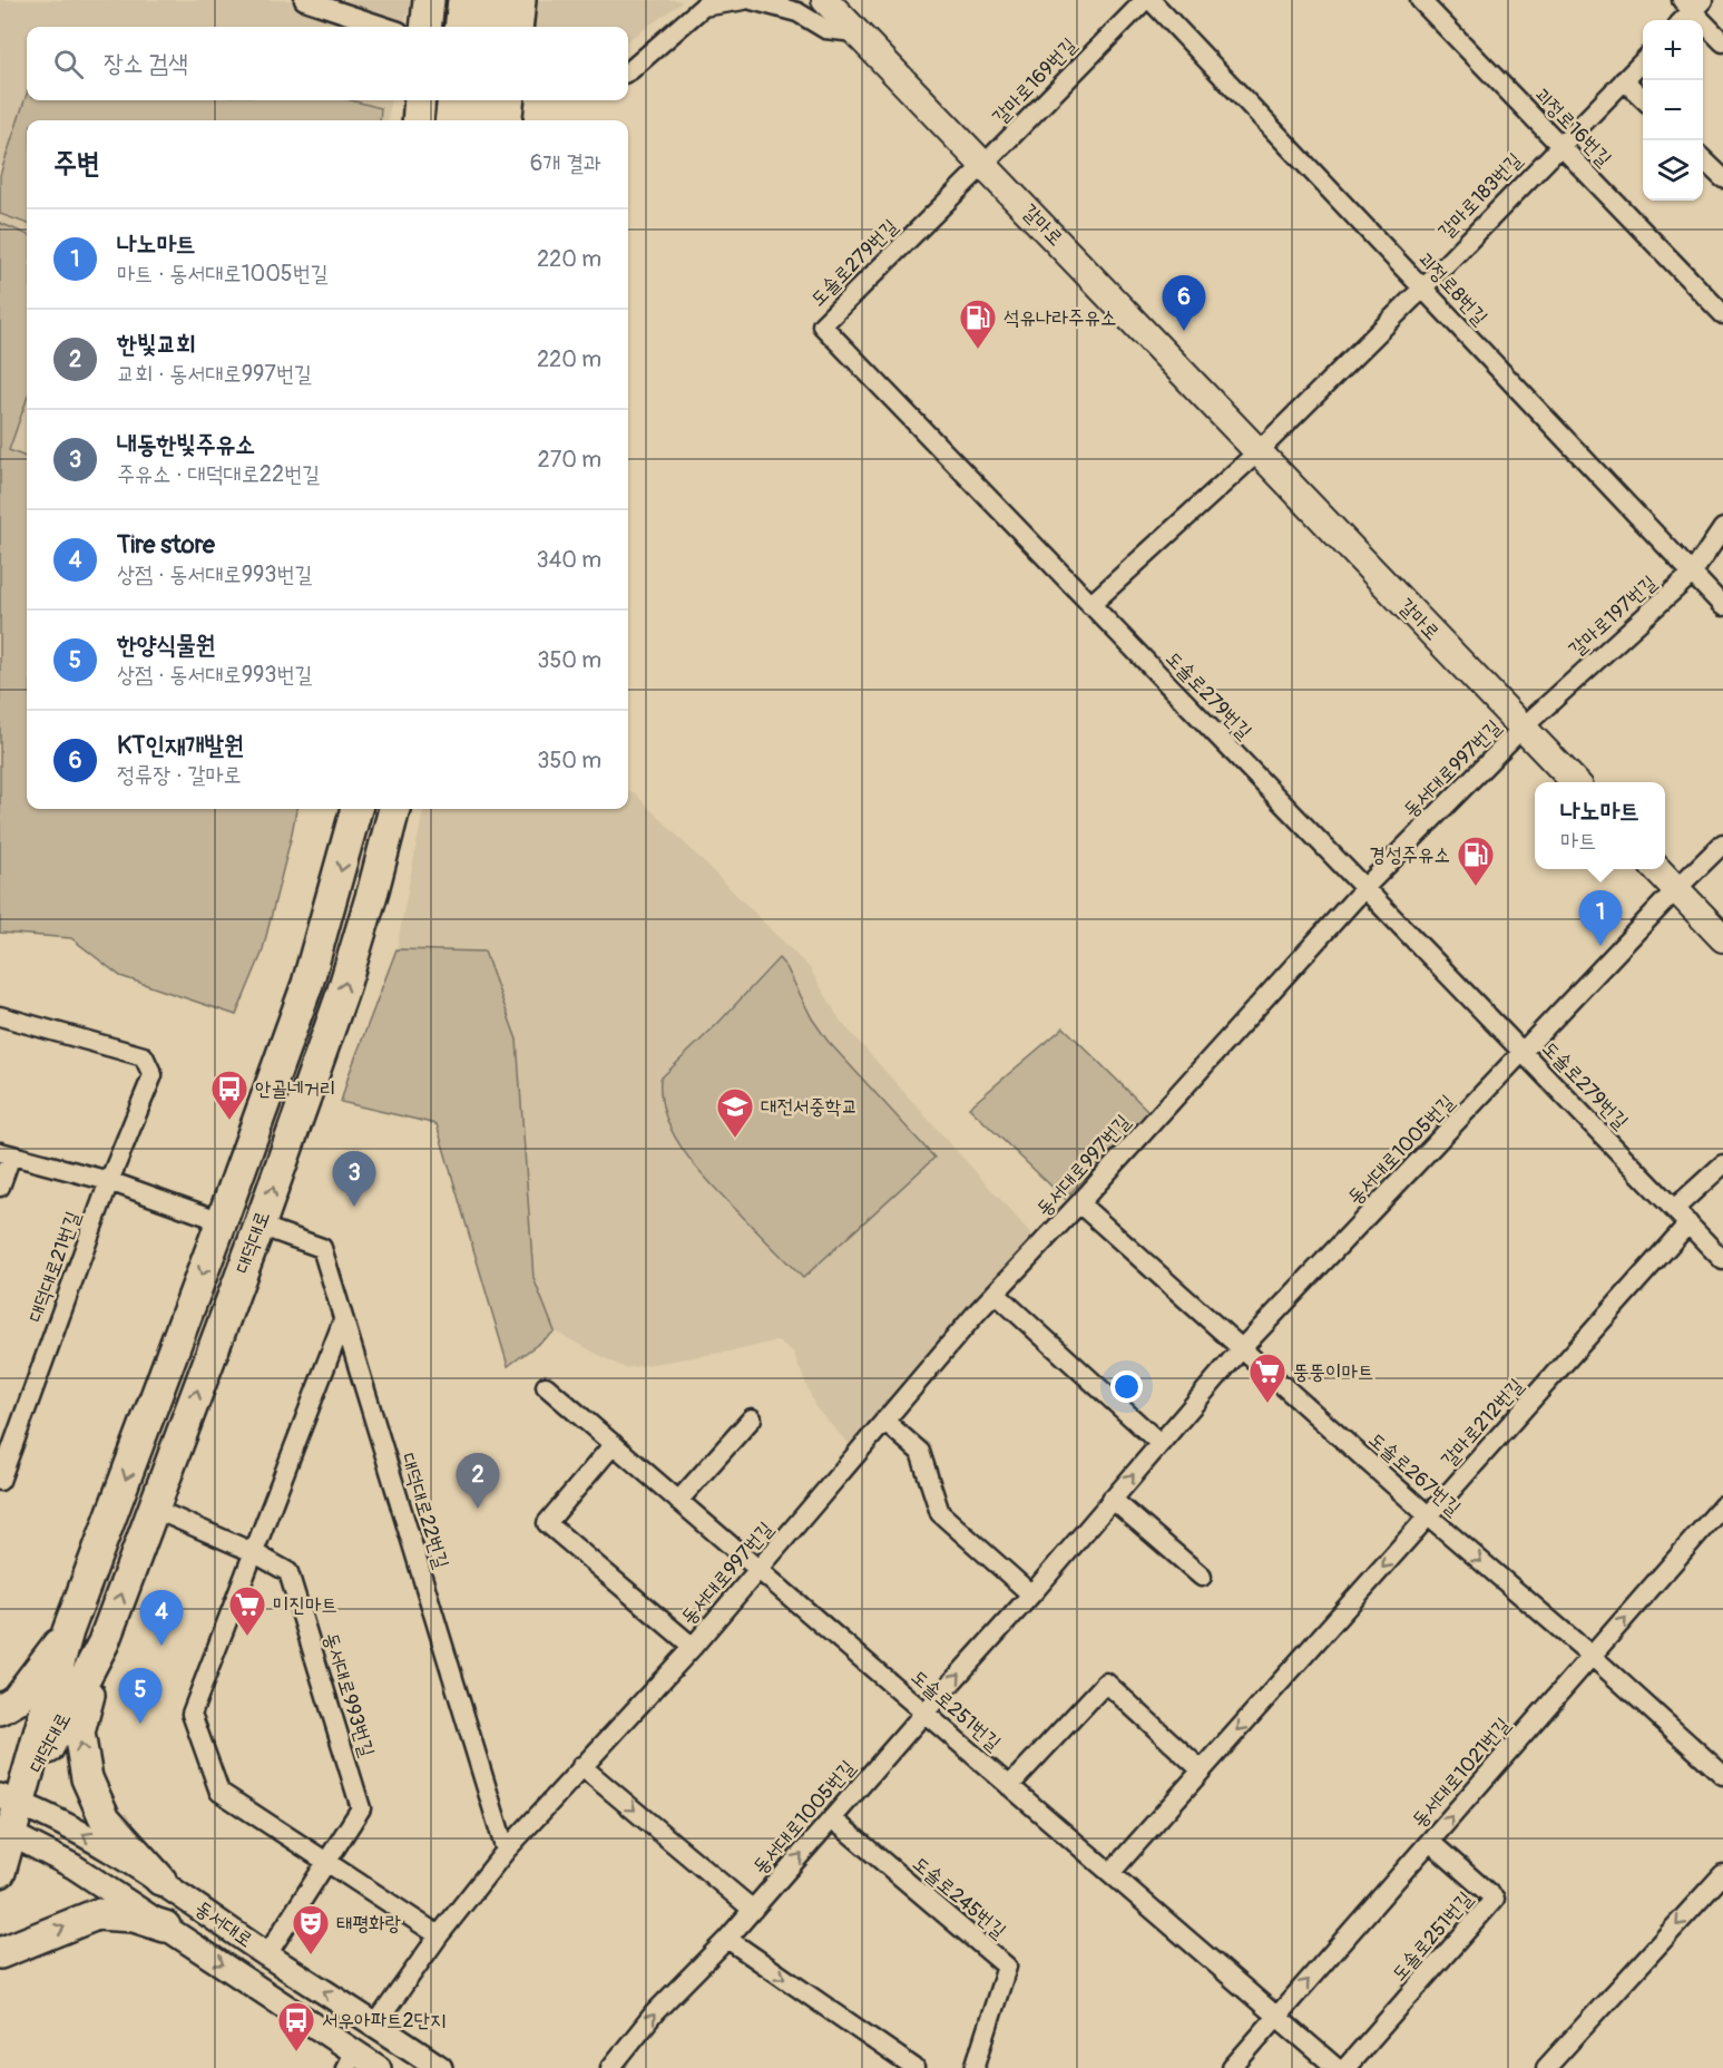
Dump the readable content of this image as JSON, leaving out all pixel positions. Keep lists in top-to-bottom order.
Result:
{
  "streets": {
    "main road": ["갈마로", "대덕대로"],
    "street": [
      "갈마로169번길",
      "괴정로16번길",
      "갈마로183번길",
      "도솔로279번길",
      "괴정로8번길",
      "갈마로197번길",
      "동서대로997번길",
      "동서대로1005번길",
      "대덕대로21번길",
      "갈마로212번길",
      "도솔로267번길",
      "대덕대로22번길",
      "동서대로993번길",
      "도솔로251번길",
      "동서대로1021번길",
      "도솔로245번길",
      "동서대로"
    ]
  },
  "crossings": [
    ["갈마로169번길", "갈마로"],
    ["갈마로169번길", "도솔로279번길"],
    ["괴정로16번길", "갈마로183번길"],
    ["갈마로183번길", "갈마로"],
    ["갈마로183번길", "괴정로8번길"],
    ["갈마로", "도솔로279번길"],
    ["갈마로", "갈마로197번길"],
    ["갈마로", "동서대로997번길"],
    ["도솔로279번길", "동서대로997번길"],
    ["도솔로279번길", "동서대로1005번길"],
    ["도솔로279번길", "갈마로212번길"],
    ["괴정로8번길", "갈마로197번길"],
    ["갈마로197번길", "동서대로997번길"],
    ["동서대로997번길", "도솔로267번길"],
    ["동서대로997번길", "대덕대로22번길"],
    ["동서대로997번길", "도솔로251번길"],
    ["동서대로997번길", "동서대로"],
    ["동서대로1005번길", "도솔로267번길"],
    ["동서대로1005번길", "도솔로251번길"],
    ["동서대로1005번길", "도솔로245번길"],
    ["대덕대로", "대덕대로22번길"],
    ["대덕대로", "동서대로993번길"],
    ["대덕대로", "동서대로"],
    ["갈마로212번길", "도솔로267번길"],
    ["갈마로212번길", "도솔로251번길"],
    ["도솔로267번길", "동서대로1021번길"],
    ["동서대로993번길", "동서대로"],
    ["도솔로251번길", "동서대로1021번길"]
  ],
  "one_way": ["갈마로212번길", "동서대로1021번길"],
  "places": {
    "fuel station": ["석유나라주유소", "경성주유소"],
    "bus stop": ["안골네거리", "서우아파트2단지"],
    "school or university": ["대전서중학교"],
    "supermarket": ["뚱뚱이마트", "미진마트"],
    "theatre": ["태평화랑"]
  },
  "page": {
    "map_buttons": ["+", "−"],
    "search": "장소 검색",
    "heading": ["주변", "6개 결과"],
    "list": [
      {
        "mark": "1",
        "name": "나노마트",
        "note": "마트 · 동서대로1005번길",
        "value": "220 m"
      },
      {
        "mark": "2",
        "name": "한빛교회",
        "note": "교회 · 동서대로997번길",
        "value": "220 m"
      },
      {
        "mark": "3",
        "name": "내동한빛주유소",
        "note": "주유소 · 대덕대로22번길",
        "value": "270 m"
      },
      {
        "mark": "4",
        "name": "Tire store",
        "note": "상점 · 동서대로993번길",
        "value": "340 m"
      },
      {
        "mark": "5",
        "name": "한양식물원",
        "note": "상점 · 동서대로993번길",
        "value": "350 m"
      },
      {
        "mark": "6",
        "name": "KT인재개발원",
        "note": "정류장 · 갈마로",
        "value": "350 m"
      }
    ],
    "pins": [
      "6",
      "1",
      "3",
      "2",
      "4",
      "5"
    ],
    "popup": ["나노마트", "마트"]
  }
}
